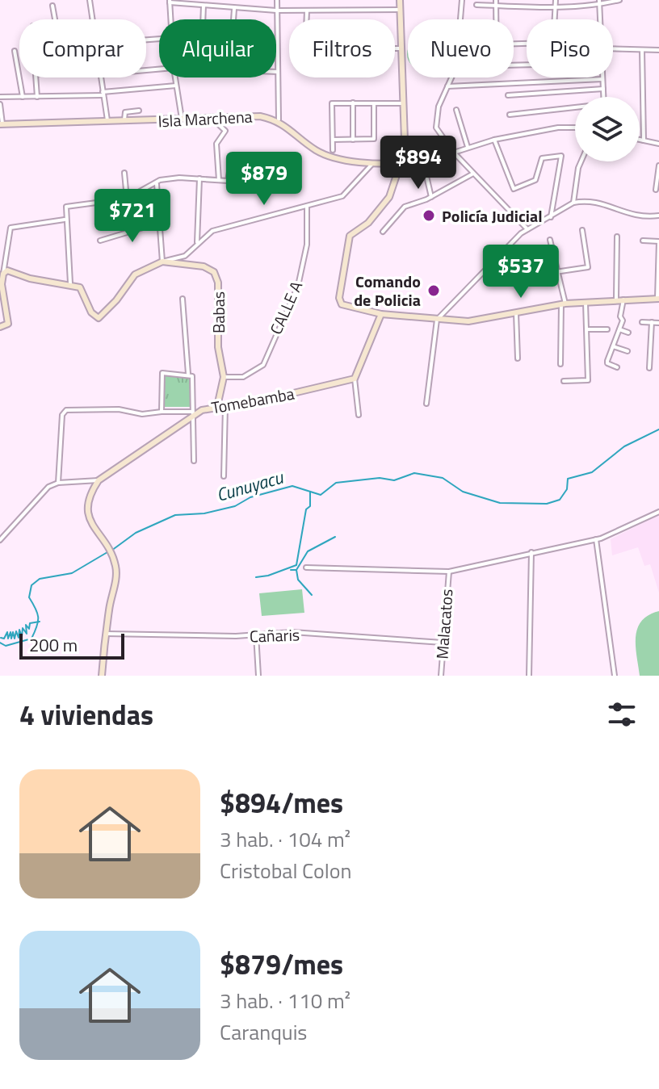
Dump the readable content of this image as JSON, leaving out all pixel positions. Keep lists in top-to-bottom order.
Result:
{
  "streets": {
    "street": [
      "Isla Marchena",
      "CALLE A",
      "Babas",
      "Tomebamba",
      "Malacatos",
      "Cañaris"
    ]
  },
  "crossings": [
    ["CALLE A", "Babas"],
    ["Babas", "Tomebamba"],
    ["Malacatos", "Cañaris"]
  ],
  "water": ["Cunuyacu"],
  "places": ["Policía Judicial", "Comando de Policia"],
  "scale_bar": "200 m",
  "page": {
    "chip": [
      "Comprar",
      "Alquilar",
      "Filtros",
      "Nuevo",
      "Piso"
    ],
    "price": [
      "$894",
      "$879",
      "$721",
      "$537"
    ],
    "scale": "200 m",
    "heading": "4 viviendas",
    "list": [
      {
        "name": "$894/mes",
        "note": "3 hab. · 104 m² · Cristobal Colon"
      },
      {
        "name": "$879/mes",
        "note": "3 hab. · 110 m² · Caranquis"
      }
    ]
  }
}
